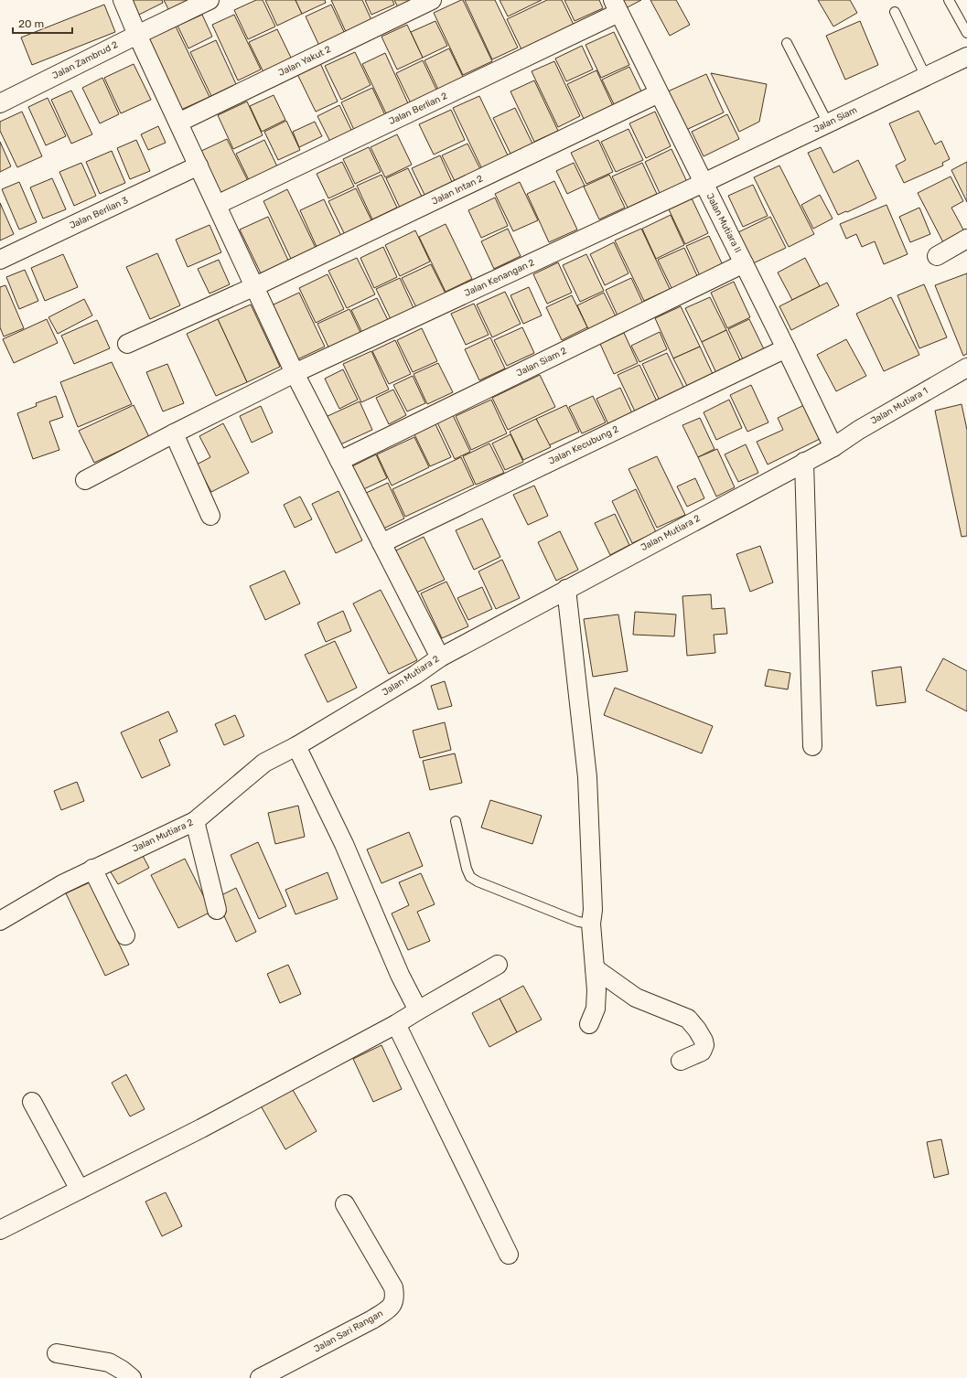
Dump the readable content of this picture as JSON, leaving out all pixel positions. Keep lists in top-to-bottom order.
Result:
{
  "streets": {
    "street": [
      "Jalan Zambrud 2",
      "Jalan Yakut 2",
      "Jalan Berlian 2",
      "Jalan Siam",
      "Jalan Intan 2",
      "Jalan Berlian 3",
      "Jalan Mutiara II",
      "Jalan Kenangan 2",
      "Jalan Siam 2",
      "Jalan Mutiara 1",
      "Jalan Kecubung 2",
      "Jalan Mutiara 2",
      "Jalan Sari Rangan"
    ]
  },
  "crossings": [
    ["Jalan Berlian 2", "Jalan Mutiara II"],
    ["Jalan Siam", "Jalan Mutiara II"],
    ["Jalan Siam", "Jalan Kenangan 2"],
    ["Jalan Intan 2", "Jalan Mutiara II"],
    ["Jalan Mutiara II", "Jalan Kenangan 2"],
    ["Jalan Mutiara II", "Jalan Siam 2"],
    ["Jalan Mutiara II", "Jalan Mutiara 1"],
    ["Jalan Mutiara II", "Jalan Kecubung 2"],
    ["Jalan Mutiara II", "Jalan Mutiara 2"],
    ["Jalan Mutiara 1", "Jalan Mutiara 2"]
  ],
  "scale_bar": "20 m"
}
